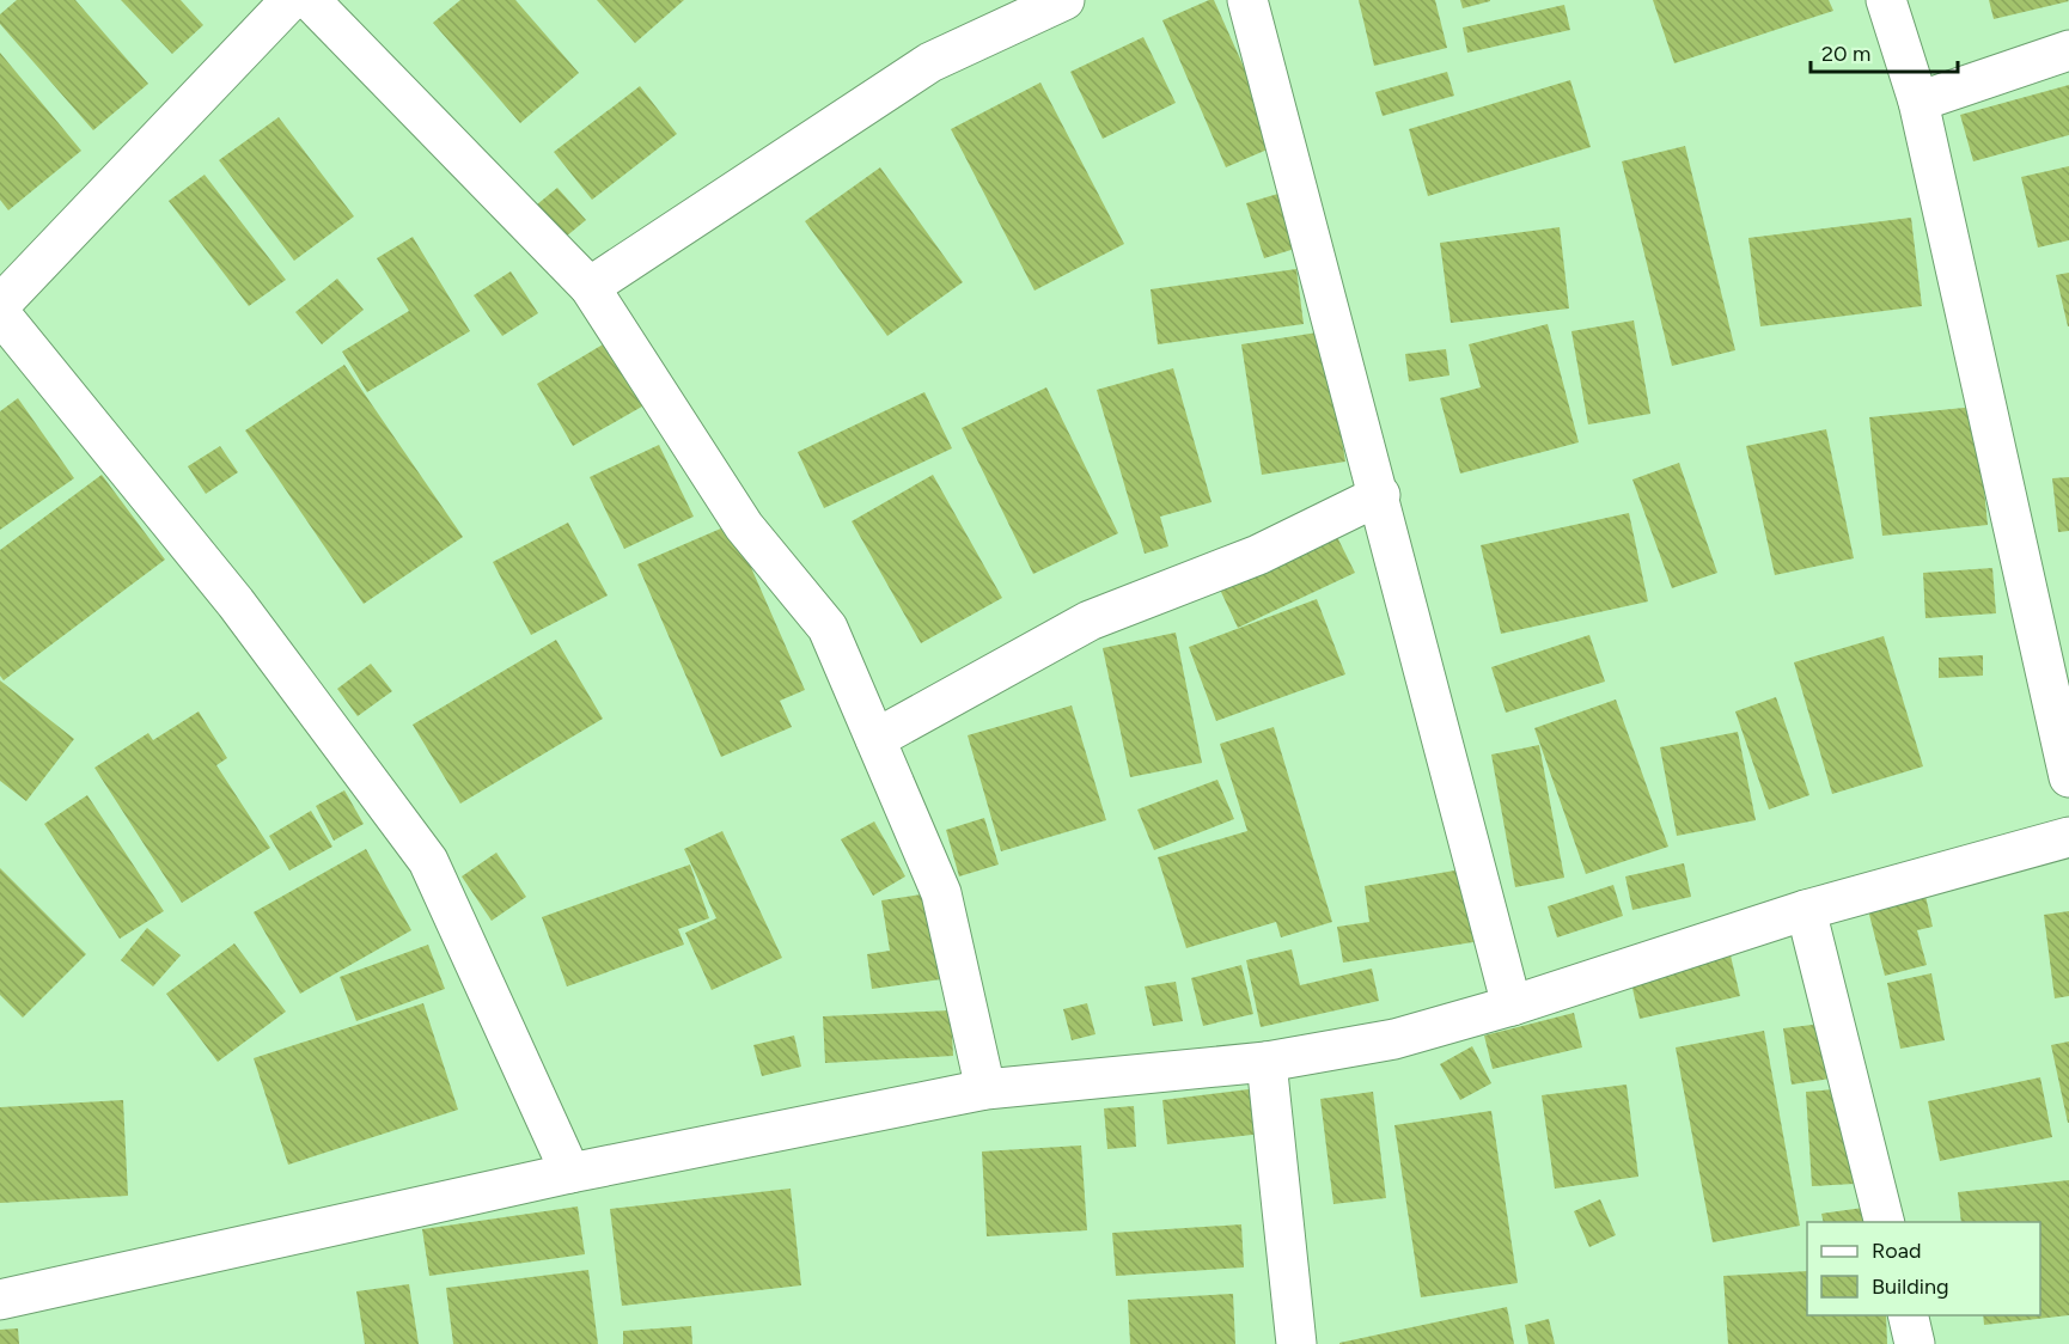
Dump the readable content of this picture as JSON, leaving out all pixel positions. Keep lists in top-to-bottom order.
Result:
{
  "legend": ["Road", "Building"],
  "scale_bar": "20 m"
}
